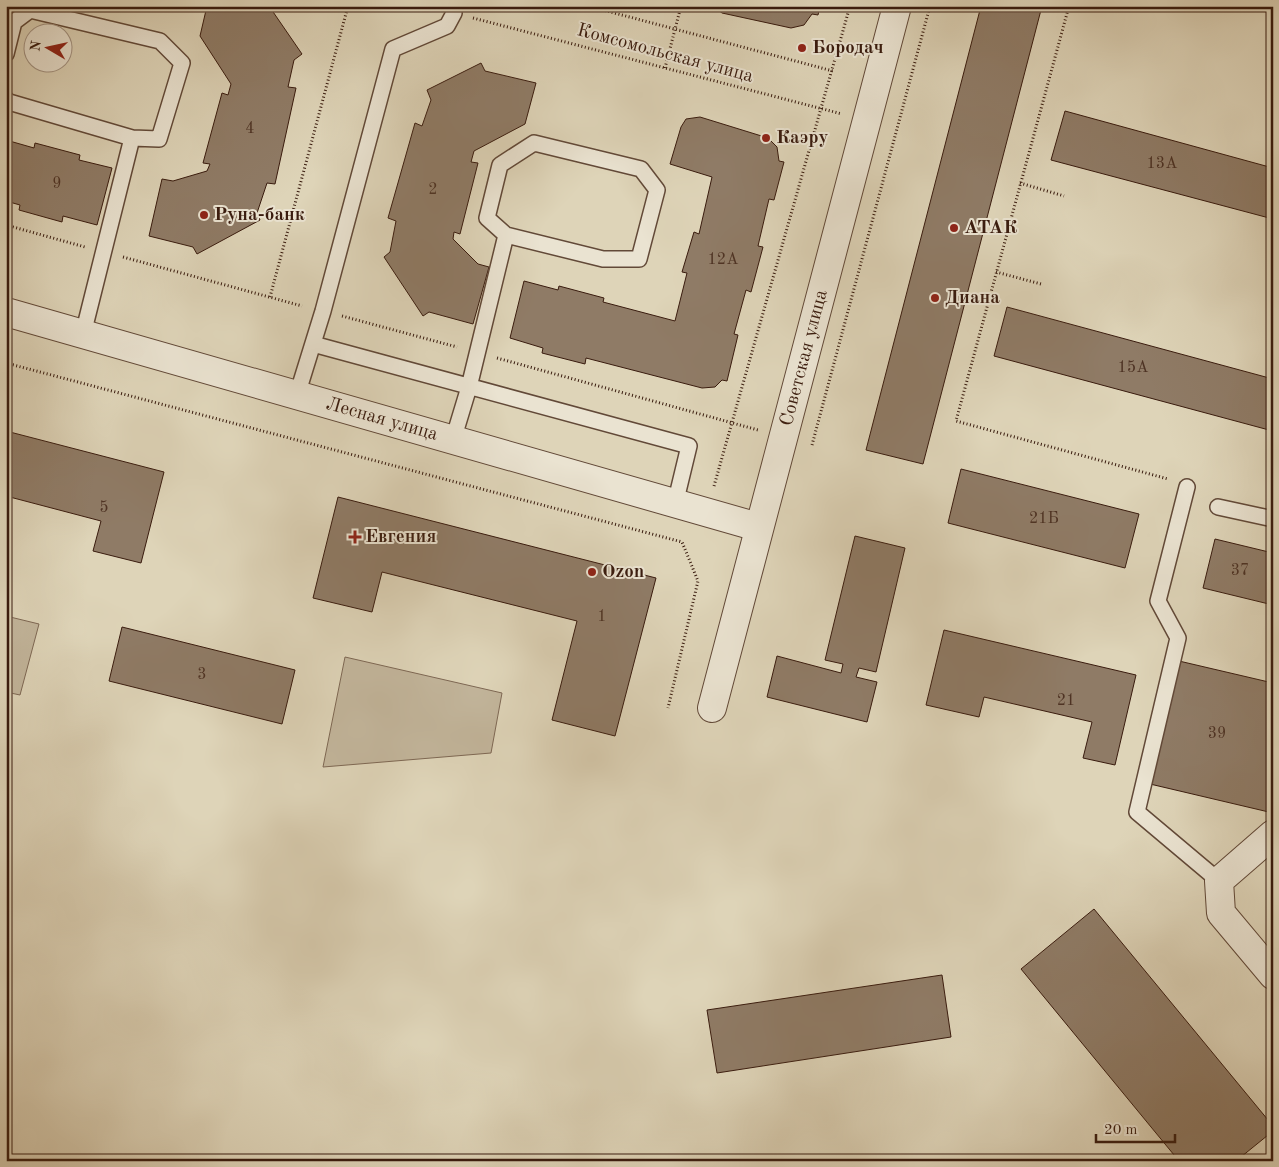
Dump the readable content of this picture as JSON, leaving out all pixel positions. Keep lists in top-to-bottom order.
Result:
{
  "streets": {
    "street": ["Советская улица", "Лесная улица"],
    "path": ["Комсомольская улица"]
  },
  "crossings": [
    ["Комсомольская улица", "Советская улица"],
    ["Советская улица", "Лесная улица"]
  ],
  "places": {
    "other": [
      "Бородач",
      "Каэру",
      "Руна-банк",
      "АТАК",
      "Диана",
      "Ozon"
    ],
    "health": ["Евгения"]
  },
  "house_numbers": [
    "4",
    "13А",
    "9",
    "2",
    "12А",
    "15А",
    "5",
    "21Б",
    "37",
    "1",
    "3",
    "21",
    "39"
  ],
  "scale_bar": "20 m",
  "north": "left"
}
